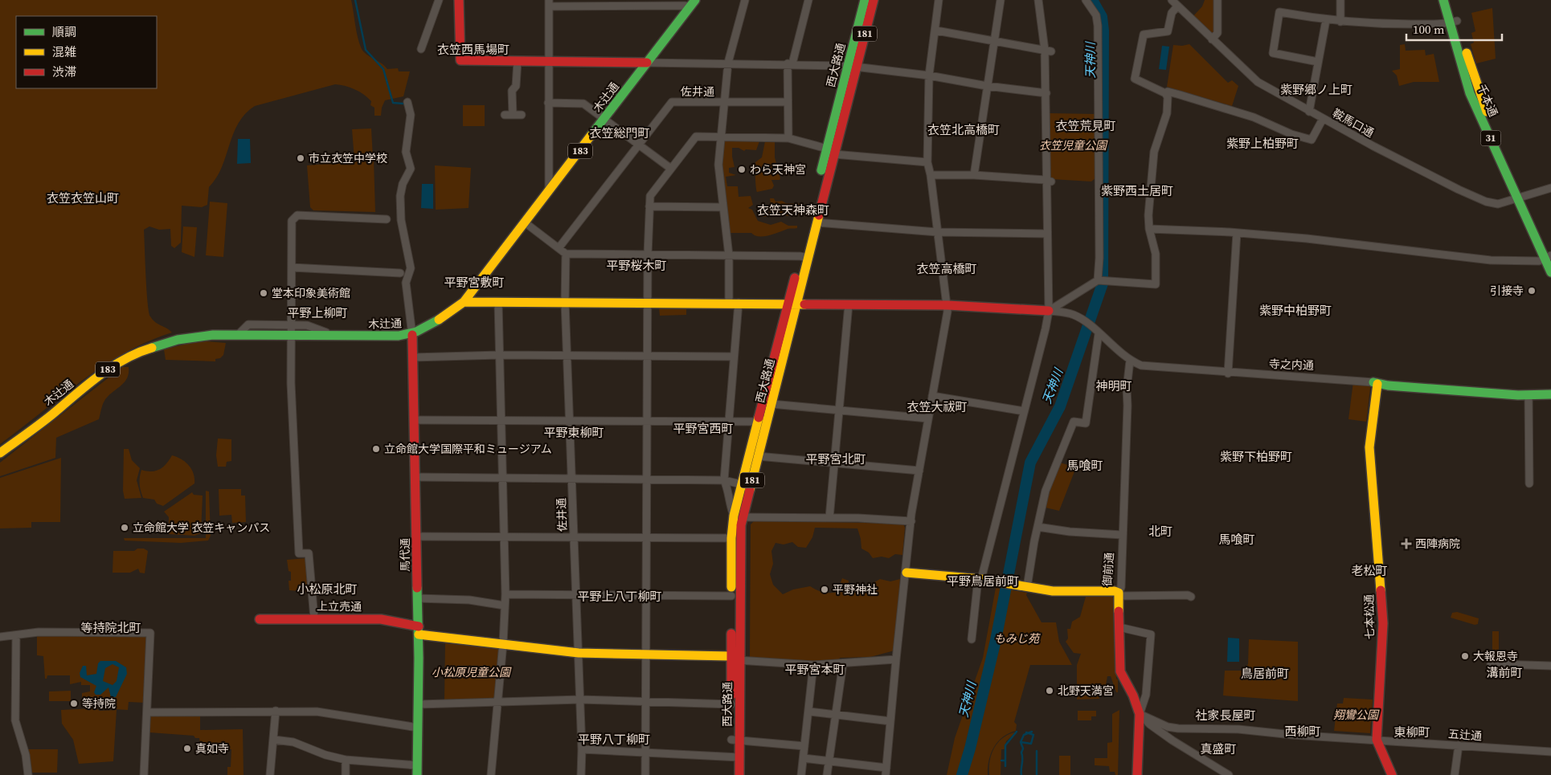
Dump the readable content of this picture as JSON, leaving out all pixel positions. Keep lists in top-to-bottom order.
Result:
{
  "streets": {
    "street": [
      "181",
      "西大路通",
      "佐井通",
      "木辻通",
      "千本通",
      "鞍馬口通",
      "31",
      "183",
      "寺之内通",
      "馬代通",
      "御前通",
      "上立売通",
      "七本松通",
      "五辻通"
    ]
  },
  "crossings": [
    ["西大路通", "上立売通"],
    ["佐井通", "上立売通"],
    ["木辻通", "183"],
    ["木辻通", "馬代通"],
    ["千本通", "鞍馬口通"],
    ["寺之内通", "御前通"],
    ["寺之内通", "七本松通"],
    ["馬代通", "上立売通"],
    ["御前通", "五辻通"],
    ["七本松通", "五辻通"]
  ],
  "districts": [
    "衣笠西馬場町",
    "紫野郷ノ上町",
    "衣笠荒見町",
    "衣笠北高橋町",
    "衣笠総門町",
    "紫野上柏野町",
    "紫野西土居町",
    "衣笠衣笠山町",
    "衣笠天神森町",
    "平野桜木町",
    "衣笠高橋町",
    "平野宮敷町",
    "紫野中柏野町",
    "平野上柳町",
    "神明町",
    "衣笠大祓町",
    "平野宮西町",
    "平野東柳町",
    "紫野下柏野町",
    "平野宮北町",
    "馬喰町",
    "北町",
    "馬喰町",
    "老松町",
    "平野鳥居前町",
    "小松原北町",
    "平野上八丁柳町",
    "等持院北町",
    "平野宮本町",
    "溝前町",
    "鳥居前町",
    "社家長屋町",
    "西柳町",
    "東柳町",
    "平野八丁柳町",
    "真盛町"
  ],
  "water": ["天神川"],
  "parks": [
    "衣笠児童公園",
    "もみじ苑",
    "小松原児童公園",
    "翔鸞公園"
  ],
  "places": {
    "other": [
      "市立衣笠中学校",
      "わら天神宮",
      "引接寺",
      "堂本印象美術館",
      "立命館大学国際平和ミュージアム",
      "立命館大学 衣笠キャンパス",
      "平野神社",
      "大報恩寺",
      "北野天満宮",
      "等持院",
      "真如寺"
    ],
    "health": ["西陣病院"]
  },
  "legend": ["順調", "混雑", "渋滞"],
  "scale_bar": "100 m"
}
